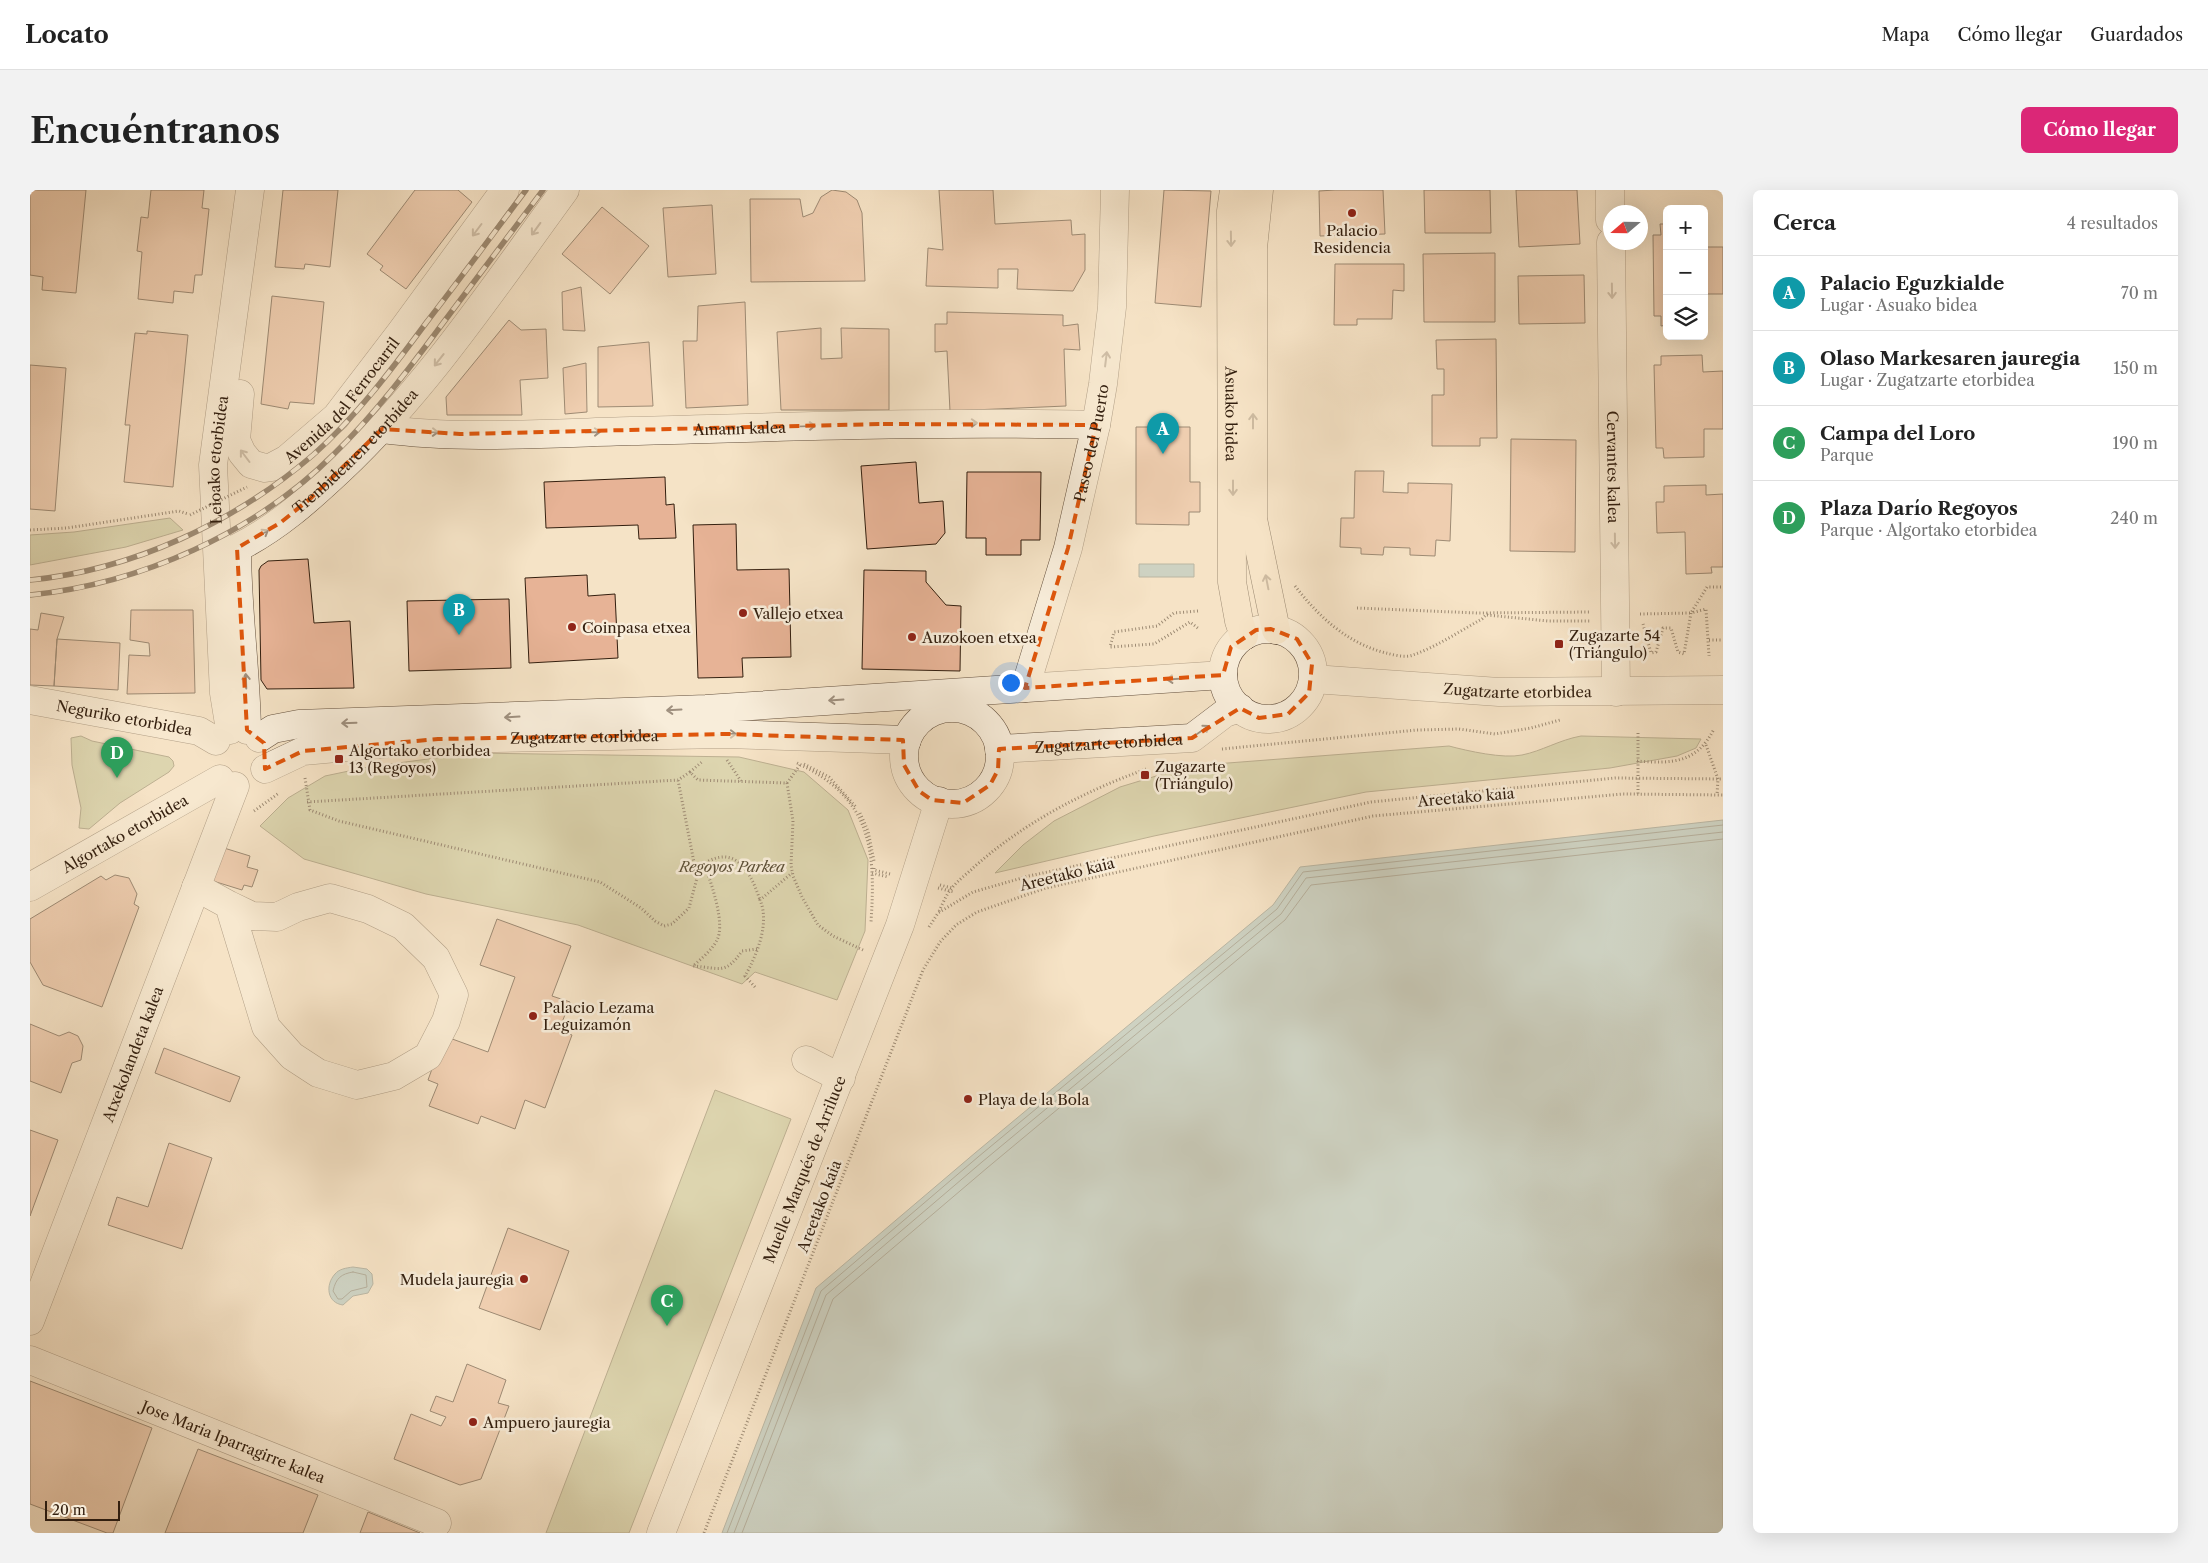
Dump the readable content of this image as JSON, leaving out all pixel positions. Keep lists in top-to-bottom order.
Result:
{
  "streets": {
    "main road": ["Asuako bidea"],
    "street": [
      "Avenida del Ferrocarril",
      "Amann kalea",
      "Paseo del Puerto",
      "Trenbidearen etorbidea",
      "Leioako etorbidea",
      "Cervantes kalea",
      "Zugatzarte etorbidea",
      "Neguriko etorbidea",
      "Algortako etorbidea",
      "Atxekolandeta kalea",
      "Muelle Marqués de Arriluce",
      "Jose Maria Iparragirre kalea"
    ],
    "path": ["Areetako kaia"]
  },
  "crossings": [
    ["Avenida del Ferrocarril", "Leioako etorbidea"],
    ["Asuako bidea", "Zugatzarte etorbidea"],
    ["Amann kalea", "Paseo del Puerto"],
    ["Amann kalea", "Trenbidearen etorbidea"],
    ["Paseo del Puerto", "Zugatzarte etorbidea"],
    ["Trenbidearen etorbidea", "Leioako etorbidea"],
    ["Trenbidearen etorbidea", "Zugatzarte etorbidea"],
    ["Trenbidearen etorbidea", "Neguriko etorbidea"],
    ["Trenbidearen etorbidea", "Algortako etorbidea"],
    ["Trenbidearen etorbidea", "Atxekolandeta kalea"],
    ["Leioako etorbidea", "Zugatzarte etorbidea"],
    ["Leioako etorbidea", "Neguriko etorbidea"],
    ["Leioako etorbidea", "Algortako etorbidea"],
    ["Leioako etorbidea", "Atxekolandeta kalea"],
    ["Cervantes kalea", "Zugatzarte etorbidea"],
    ["Zugatzarte etorbidea", "Neguriko etorbidea"],
    ["Zugatzarte etorbidea", "Algortako etorbidea"],
    ["Zugatzarte etorbidea", "Atxekolandeta kalea"],
    ["Zugatzarte etorbidea", "Muelle Marqués de Arriluce"],
    ["Neguriko etorbidea", "Algortako etorbidea"],
    ["Neguriko etorbidea", "Atxekolandeta kalea"],
    ["Algortako etorbidea", "Atxekolandeta kalea"]
  ],
  "one_way": ["Amann kalea", "Paseo del Puerto", "Cervantes kalea"],
  "parks": ["Regoyos Parkea"],
  "places": {
    "other": [
      "Palacio Residencia",
      "Vallejo etxea",
      "Coinpasa etxea",
      "Auzokoen etxea",
      "Palacio Lezama Leguizamón",
      "Playa de la Bola",
      "Mudela jauregia",
      "Ampuero jauregia"
    ],
    "transit": ["Zugazarte 54 (Triángulo)", "Algortako etorbidea 13 (Regoyos)", "Zugazarte (Triángulo)"]
  },
  "scale_bar": "20 m",
  "north": "left",
  "page": {
    "header": "Locato",
    "nav": ["Mapa", "Cómo llegar", "Guardados"],
    "buttons": "Cómo llegar",
    "title": "Encuéntranos",
    "heading": ["Cerca", "4 resultados"],
    "map_buttons": ["+", "−"],
    "list": [
      {
        "mark": "A",
        "name": "Palacio Eguzkialde",
        "note": "Lugar · Asuako bidea",
        "value": "70 m"
      },
      {
        "mark": "B",
        "name": "Olaso Markesaren jauregia",
        "note": "Lugar · Zugatzarte etorbidea",
        "value": "150 m"
      },
      {
        "mark": "C",
        "name": "Campa del Loro",
        "note": "Parque",
        "value": "190 m"
      },
      {
        "mark": "D",
        "name": "Plaza Darío Regoyos",
        "note": "Parque · Algortako etorbidea",
        "value": "240 m"
      }
    ],
    "pins": [
      "A",
      "B",
      "D",
      "C"
    ],
    "scale": "20 m"
  }
}
